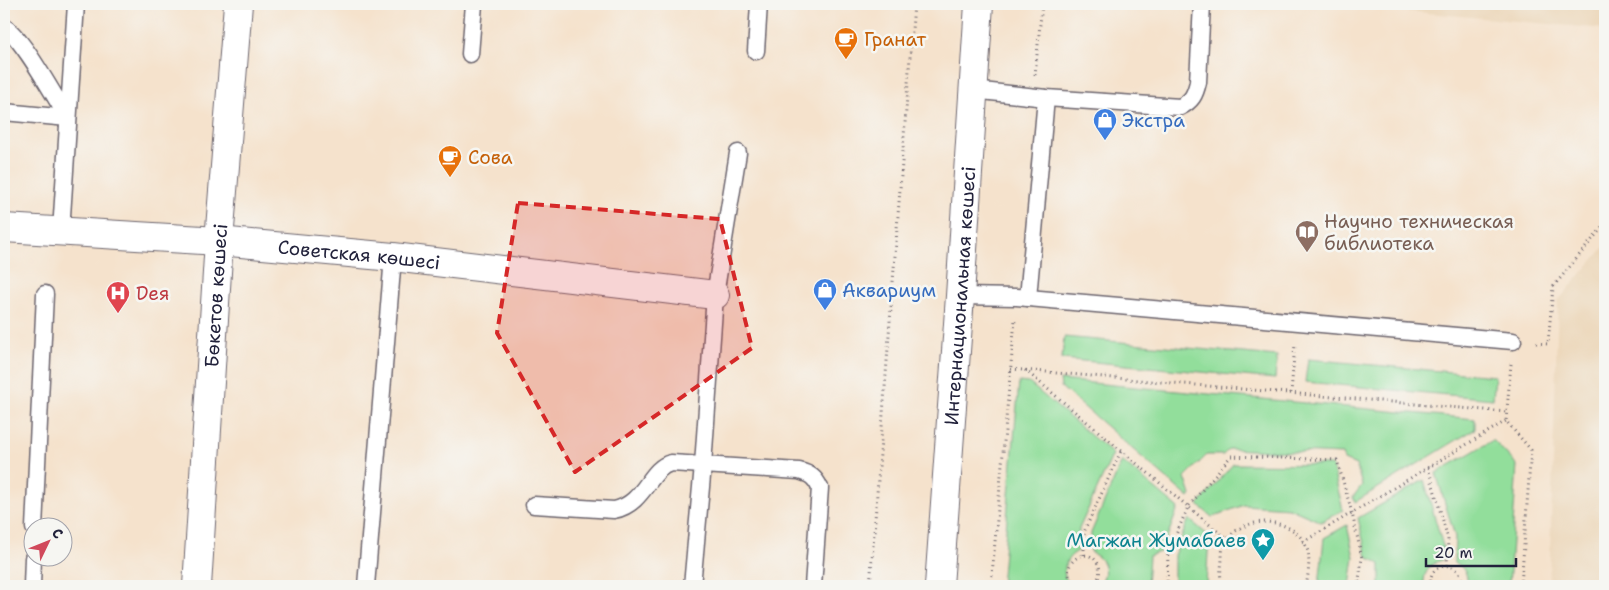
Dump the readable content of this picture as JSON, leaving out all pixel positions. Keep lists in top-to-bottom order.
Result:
{
  "streets": {
    "street": ["Советская көшесі", "Бөкетов көшесі", "Интернациональная көшесі"]
  },
  "crossings": [
    ["Советская көшесі", "Бөкетов көшесі"]
  ],
  "places": {
    "cafe": ["Гранат", "Сова"],
    "shop": ["Экстра", "Аквариум"],
    "library": ["Научно техническая библиотека"],
    "hospital": ["Deя"],
    "place": ["Магжан Жумабаев"]
  },
  "scale_bar": "20 m",
  "north": "top right"
}
